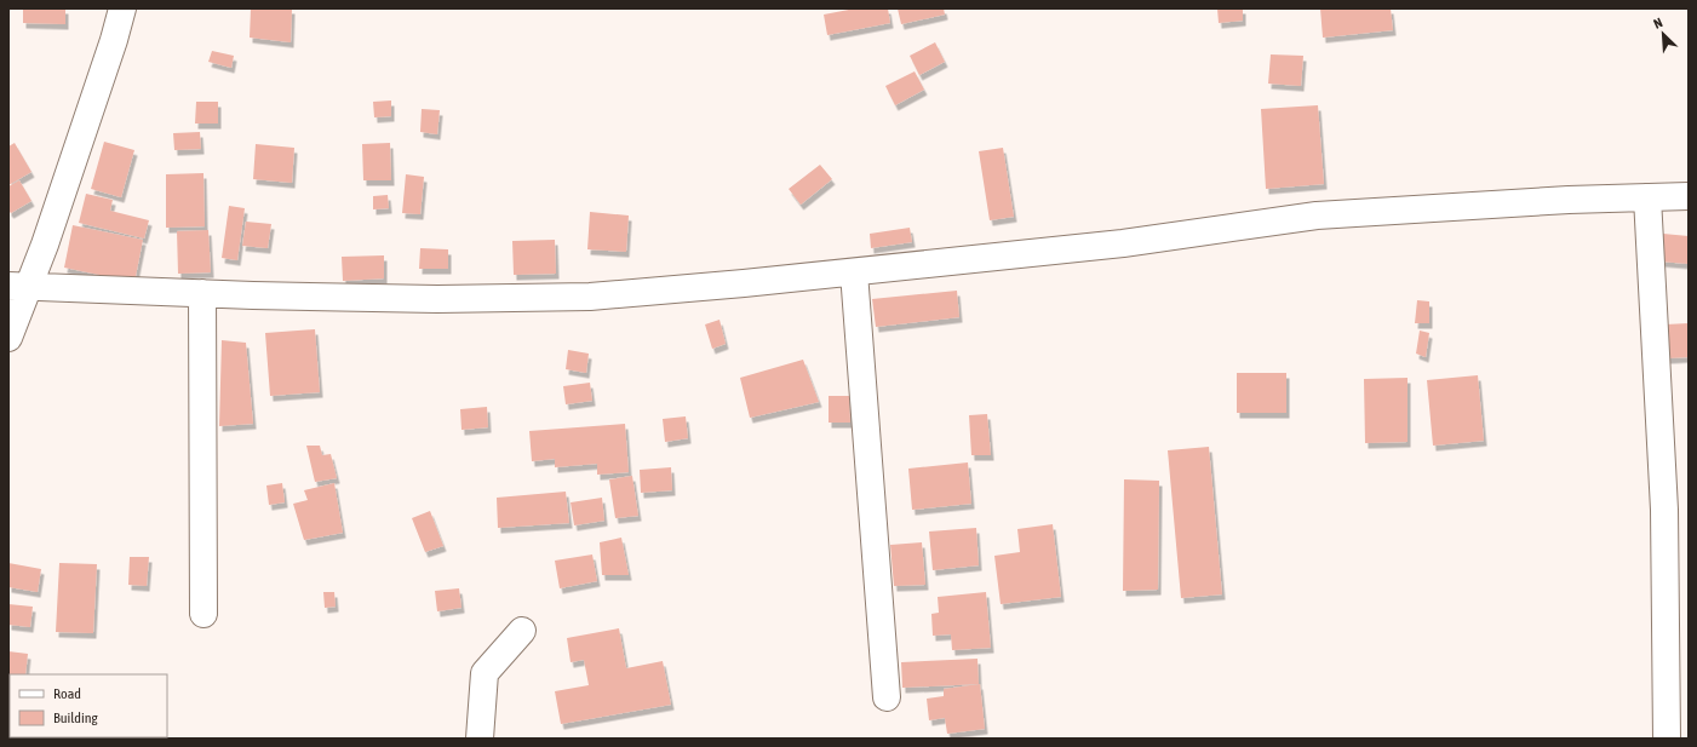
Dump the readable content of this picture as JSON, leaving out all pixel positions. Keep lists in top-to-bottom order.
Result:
{
  "legend": ["Road", "Building"],
  "north": "top left"
}
